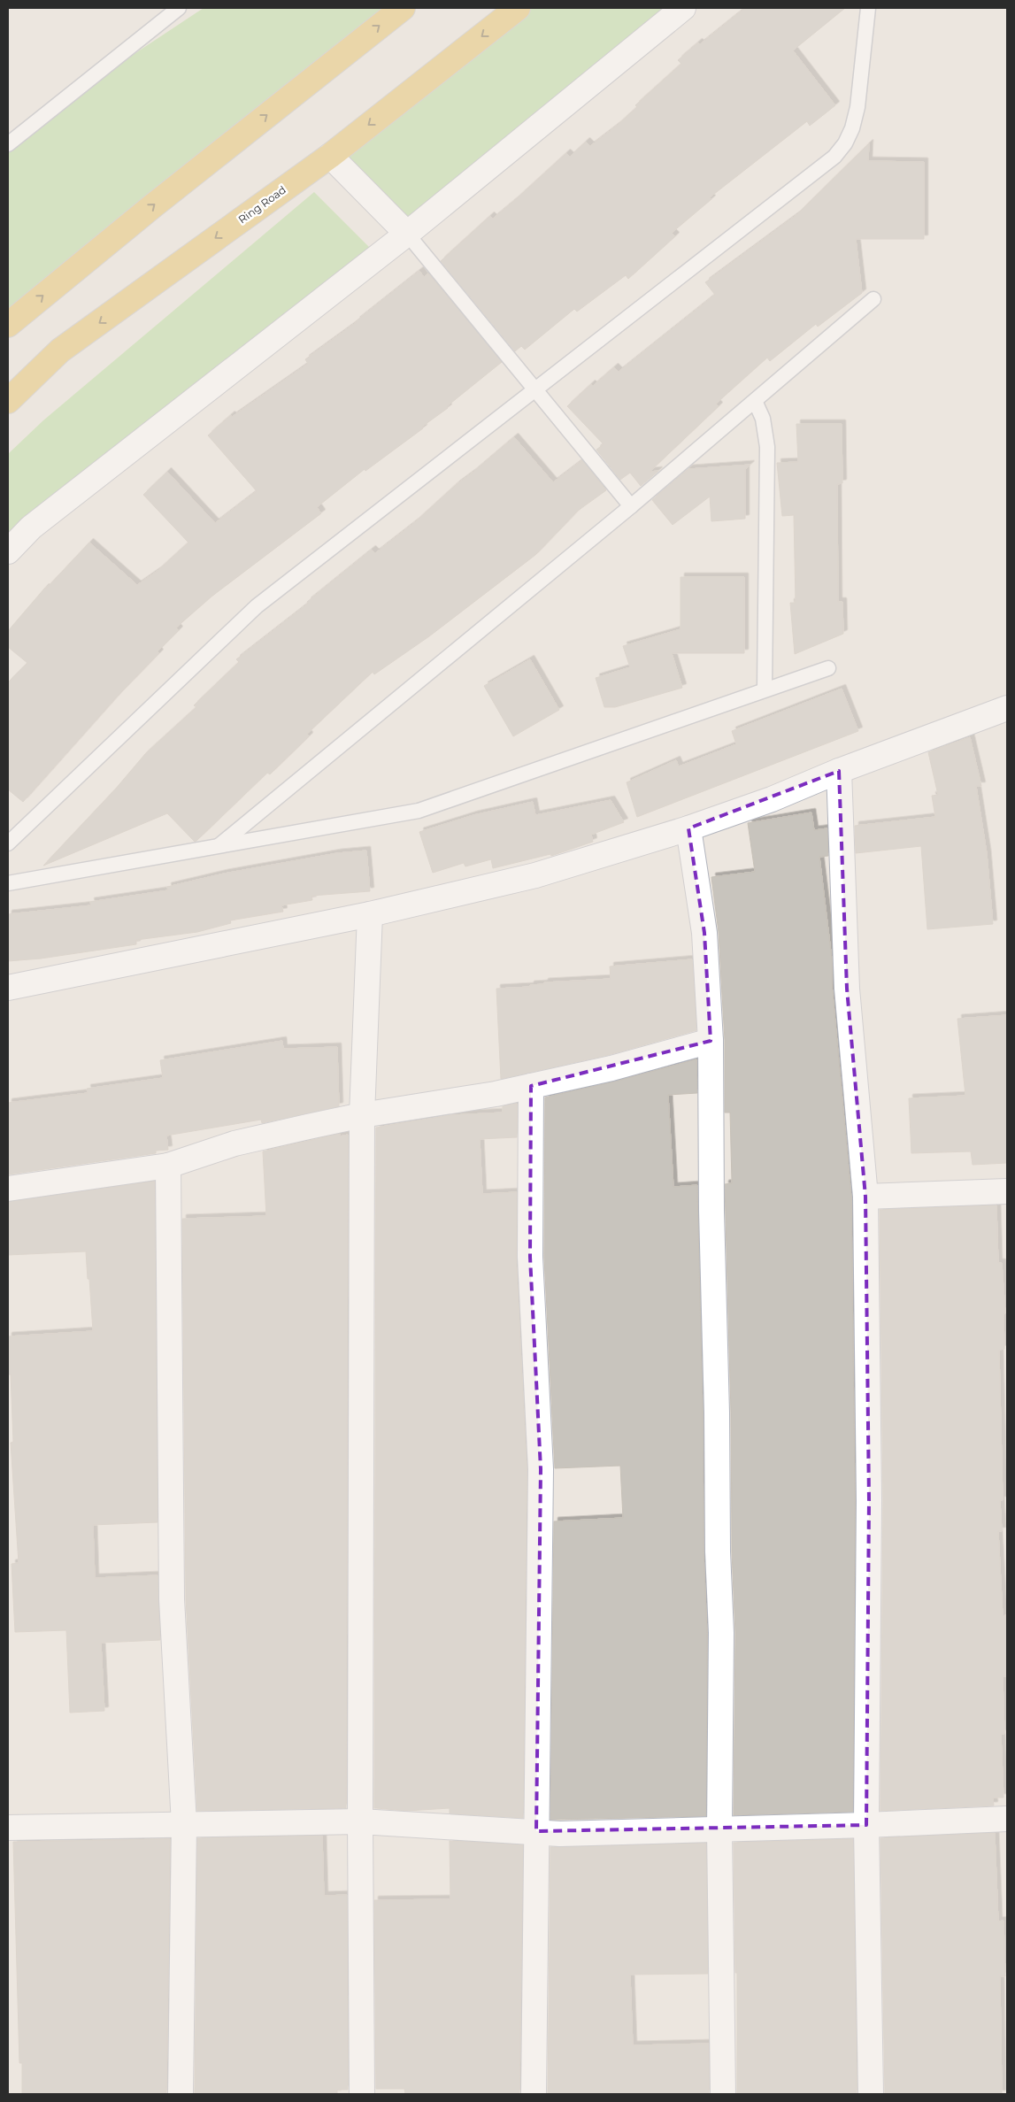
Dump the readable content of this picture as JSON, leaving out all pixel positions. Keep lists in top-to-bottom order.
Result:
{
  "streets": {
    "main road": ["Ring Road"]
  }
}
